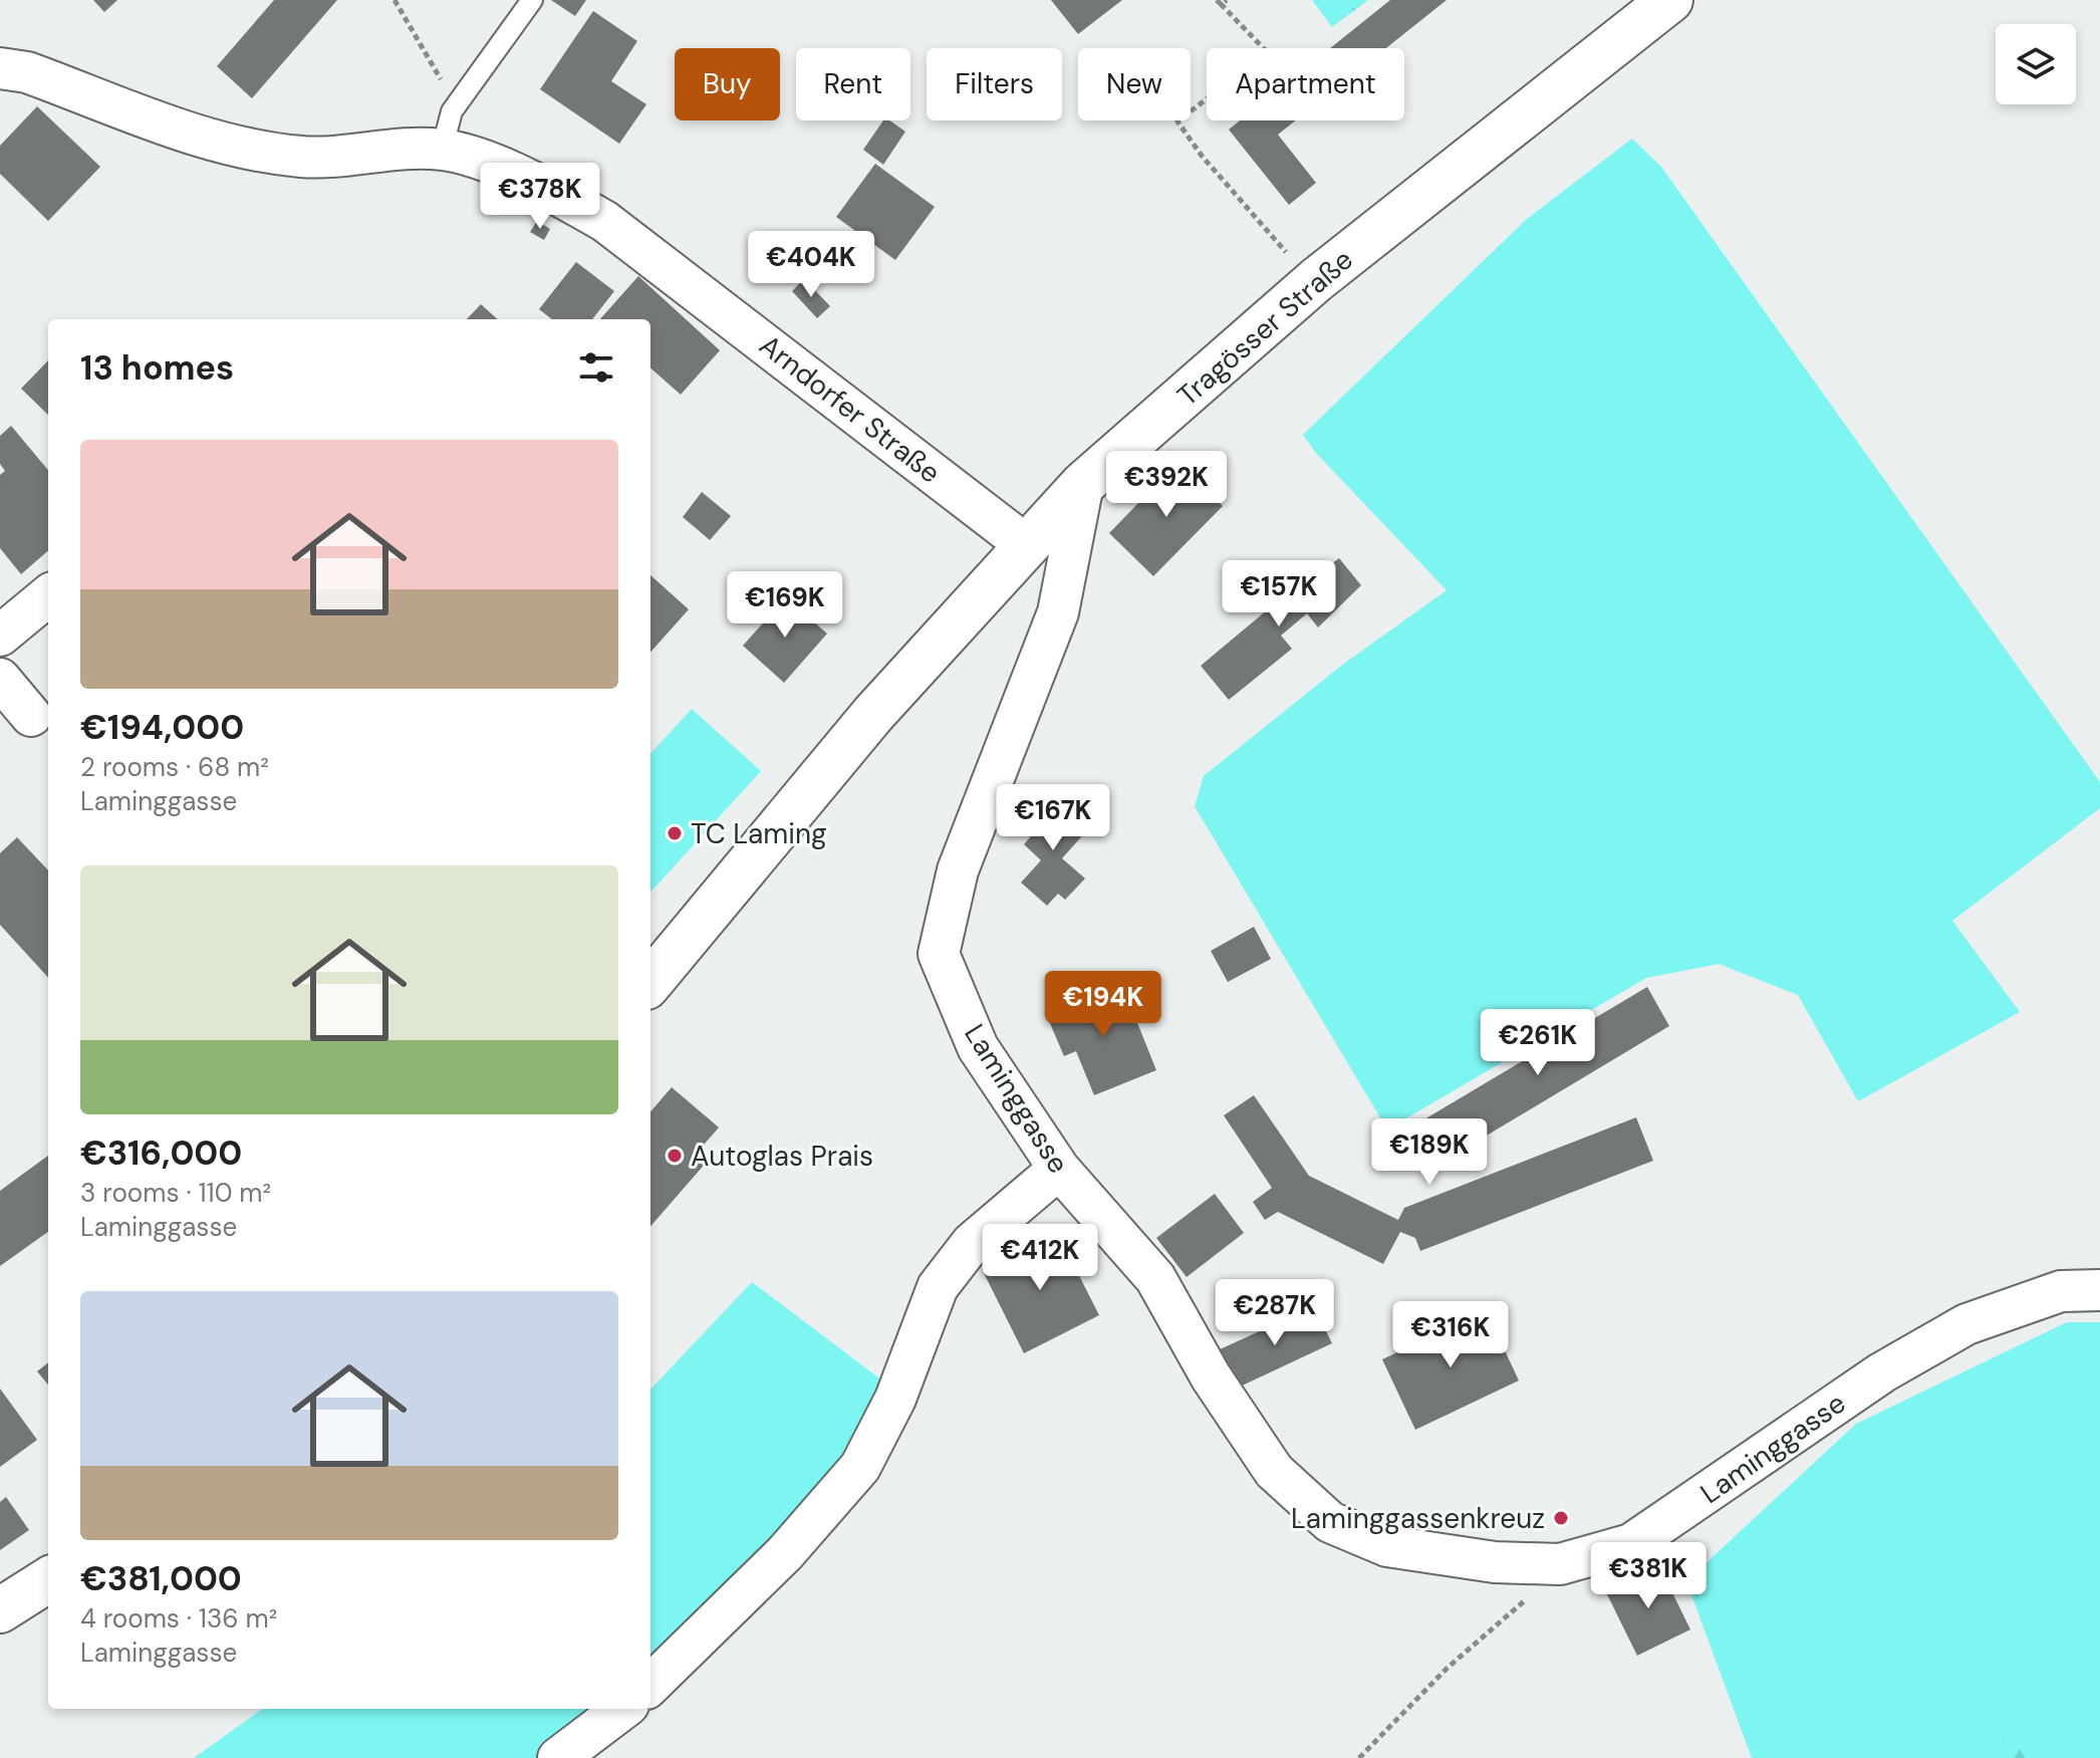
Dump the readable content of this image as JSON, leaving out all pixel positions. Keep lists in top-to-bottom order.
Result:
{
  "streets": {
    "main road": ["Tragösser Straße"],
    "street": ["Arndorfer Straße", "Laminggasse"]
  },
  "crossings": [
    ["Tragösser Straße", "Arndorfer Straße"],
    ["Tragösser Straße", "Laminggasse"]
  ],
  "places": ["TC Laming", "Autoglas Prais", "Laminggassenkreuz"],
  "page": {
    "chip": [
      "Buy",
      "Rent",
      "Filters",
      "New",
      "Apartment"
    ],
    "price": [
      "€378K",
      "€404K",
      "€392K",
      "€157K",
      "€169K",
      "€167K",
      "€194K",
      "€261K",
      "€189K",
      "€412K",
      "€287K",
      "€316K",
      "€381K"
    ],
    "heading": "13 homes",
    "list": [
      {
        "name": "€194,000",
        "note": "2 rooms · 68 m² · Laminggasse"
      },
      {
        "name": "€316,000",
        "note": "3 rooms · 110 m² · Laminggasse"
      },
      {
        "name": "€381,000",
        "note": "4 rooms · 136 m² · Laminggasse"
      }
    ]
  }
}
